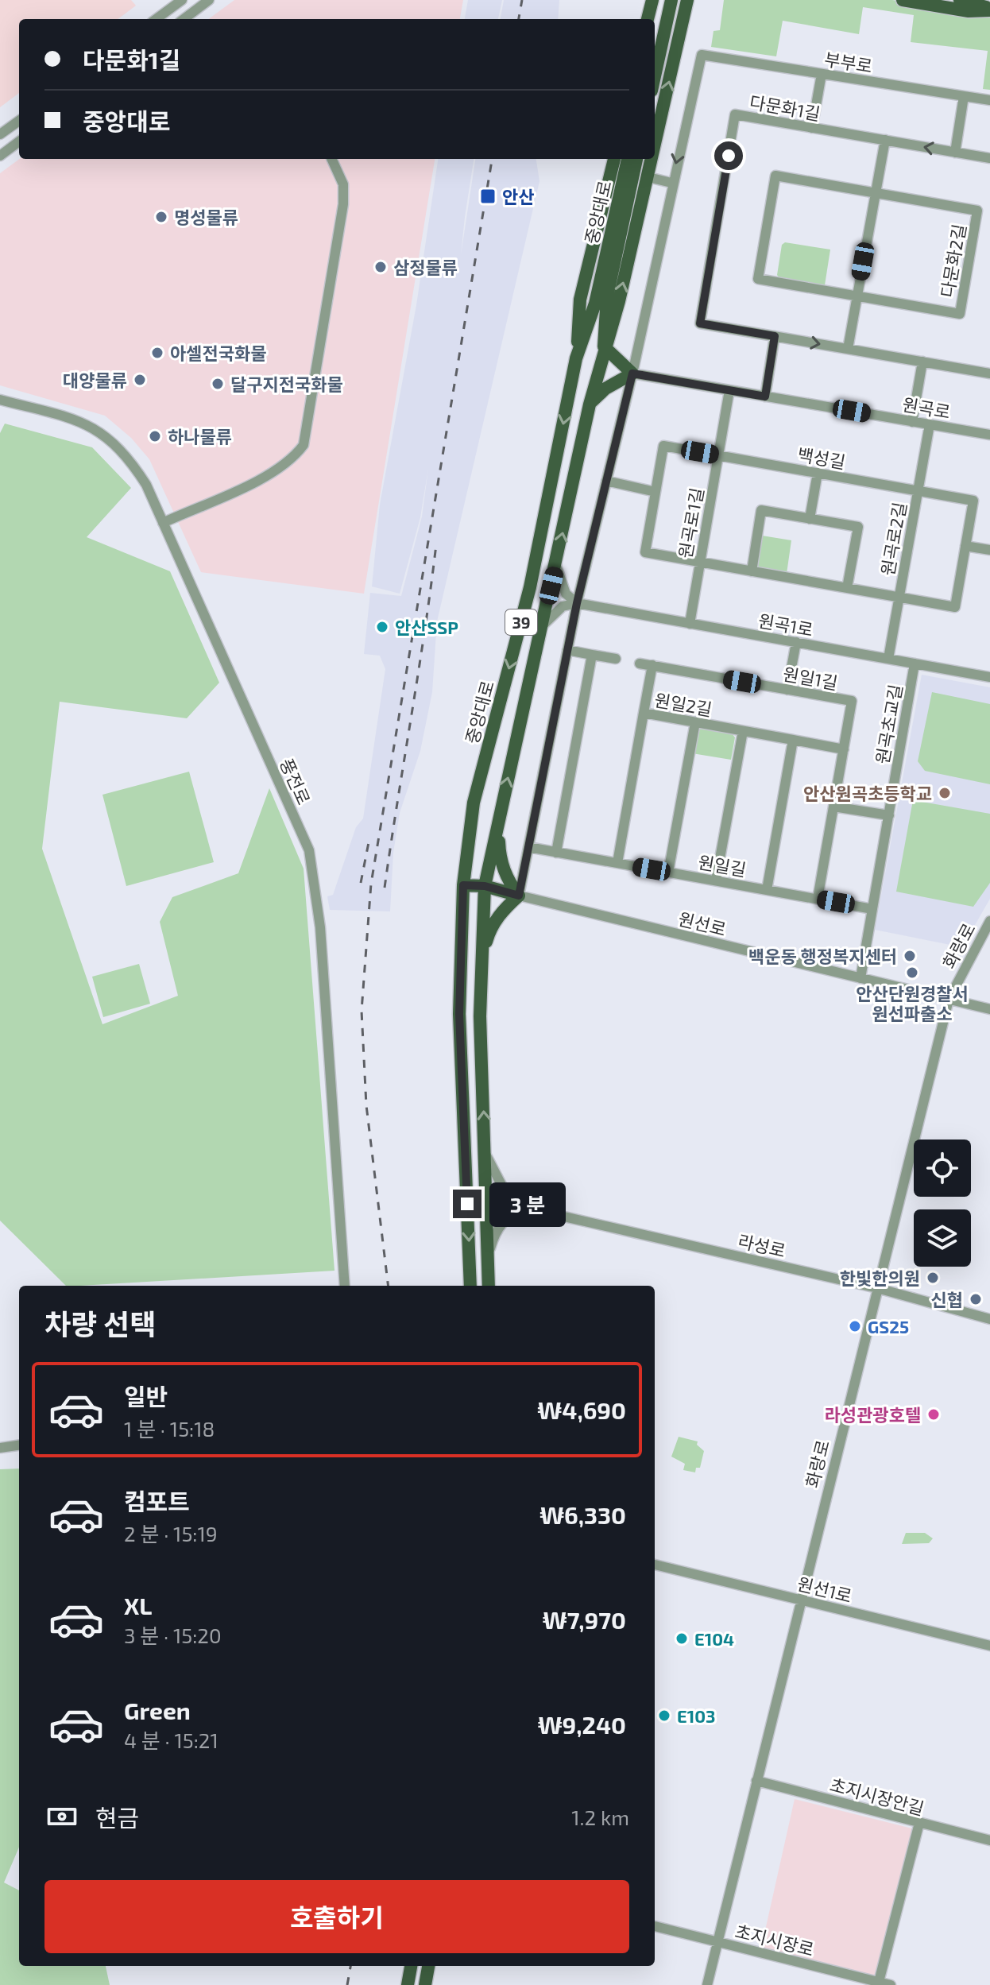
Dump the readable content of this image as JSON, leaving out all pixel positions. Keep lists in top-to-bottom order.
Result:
{
  "streets": {
    "main road": ["중앙대로", "39"],
    "street": [
      "부부로",
      "다문화1길",
      "다문화2길",
      "원곡로",
      "백성길",
      "원곡로1길",
      "원곡로2길",
      "원곡1로",
      "원일1길",
      "원일2길",
      "원곡초교길",
      "풍전로",
      "원일길",
      "원선로",
      "화랑로",
      "라성로",
      "원선1로",
      "초지시장안길",
      "초지시장로"
    ]
  },
  "crossings": [
    ["중앙대로", "39"],
    ["원곡로", "원곡로1길"],
    ["원곡로", "원곡로2길"],
    ["백성길", "원곡로1길"],
    ["백성길", "원곡로2길"],
    ["원곡로1길", "원곡1로"],
    ["원곡로2길", "원곡1로"],
    ["원곡1로", "원곡초교길"],
    ["원일1길", "원일2길"],
    ["원일1길", "원일길"],
    ["원일2길", "원일길"],
    ["원곡초교길", "원일길"],
    ["원곡초교길", "원선로"],
    ["원선로", "화랑로"],
    ["화랑로", "라성로"],
    ["화랑로", "원선1로"],
    ["화랑로", "초지시장안길"],
    ["화랑로", "초지시장로"]
  ],
  "places": {
    "transit": ["안산"],
    "other": [
      "명성물류",
      "삼정물류",
      "아셀전국화물",
      "대양물류",
      "달구지전국화물",
      "하나물류",
      "안산SSP",
      "안산원곡초등학교",
      "백운동 행정복지센터",
      "안산단원경찰서 원선파출소",
      "한빛한의원",
      "신협",
      "GS25",
      "라성관광호텔",
      "E104",
      "E103"
    ]
  },
  "page": {
    "banner": ["다문화1길", "중앙대로"],
    "bubble": "3 분",
    "heading": "차량 선택",
    "list": [
      {
        "name": "일반",
        "note": "1 분 · 15:18",
        "value": "₩4,690"
      },
      {
        "name": "컴포트",
        "note": "2 분 · 15:19",
        "value": "₩6,330"
      },
      {
        "name": "XL",
        "note": "3 분 · 15:20",
        "value": "₩7,970"
      },
      {
        "name": "Green",
        "note": "4 분 · 15:21",
        "value": "₩9,240"
      }
    ],
    "pay": ["현금", "1.2 km"],
    "buttons": "호출하기"
  }
}
